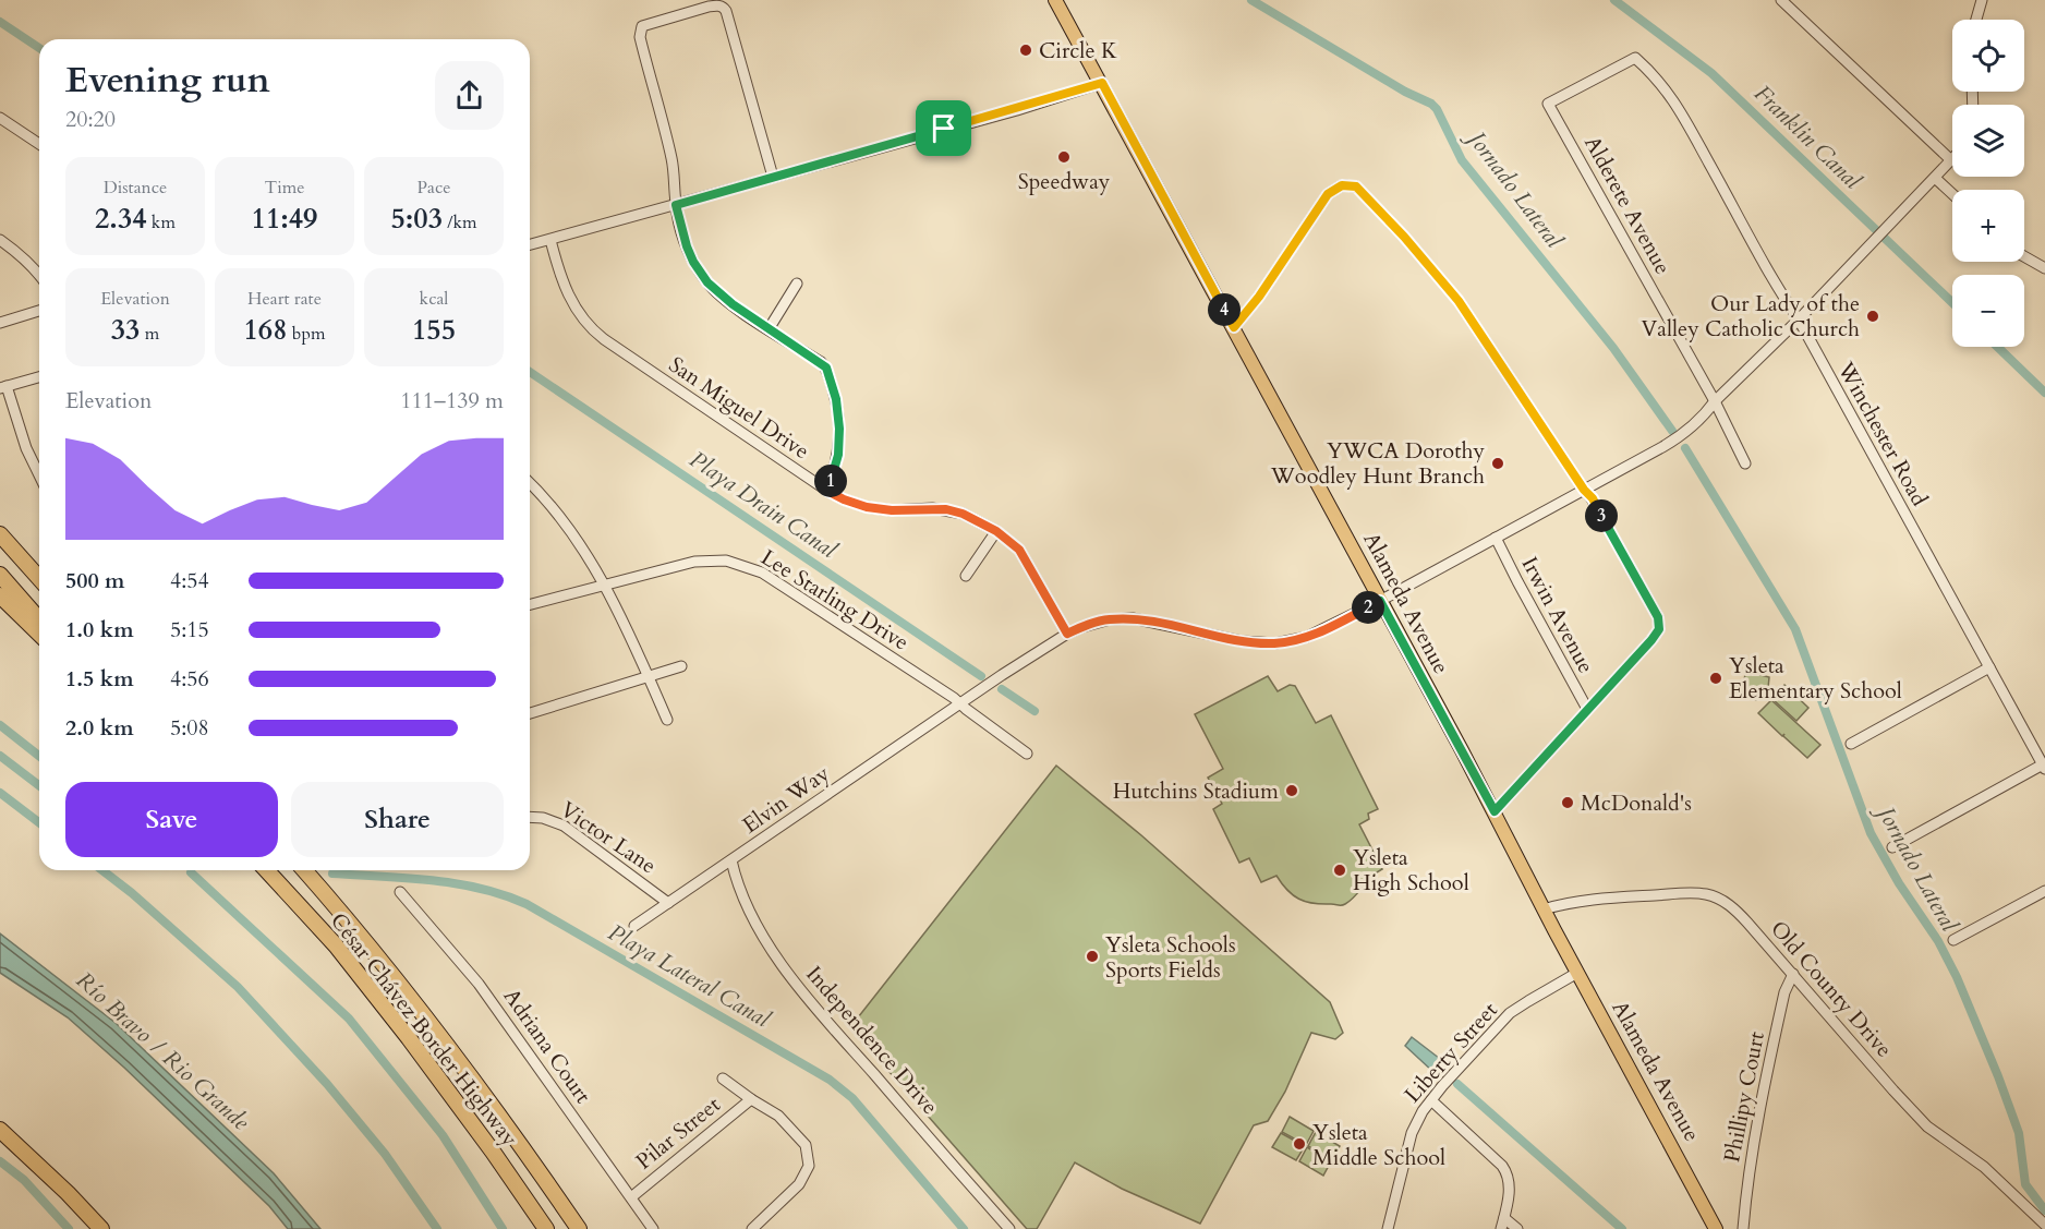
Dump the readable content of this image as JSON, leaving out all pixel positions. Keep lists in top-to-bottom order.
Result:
{
  "streets": {
    "highway": ["César Chávez Border Highway"],
    "main road": ["Alameda Avenue"],
    "street": [
      "Alderete Avenue",
      "San Miguel Drive",
      "Winchester Road",
      "Lee Starling Drive",
      "Irwin Avenue",
      "Elvin Way",
      "Victor Lane",
      "Old County Drive",
      "Independence Drive",
      "Adriana Court",
      "Liberty Street",
      "Phillipy Court",
      "Pilar Street"
    ]
  },
  "crossings": [
    ["Alderete Avenue", "Winchester Road"],
    ["Alderete Avenue", "Elvin Way"],
    ["San Miguel Drive", "Elvin Way"],
    ["Winchester Road", "Elvin Way"],
    ["Lee Starling Drive", "Elvin Way"],
    ["Alameda Avenue", "Elvin Way"],
    ["Alameda Avenue", "Old County Drive"],
    ["Alameda Avenue", "Liberty Street"],
    ["Irwin Avenue", "Elvin Way"],
    ["Elvin Way", "Victor Lane"],
    ["Elvin Way", "Independence Drive"],
    ["Old County Drive", "Phillipy Court"],
    ["Adriana Court", "Pilar Street"]
  ],
  "water": [
    "Franklin Canal",
    "Jornado Lateral",
    "Playa Drain Canal",
    "Playa Lateral Canal",
    "Río Bravo / Rio Grande"
  ],
  "places": [
    "Circle K",
    "Speedway",
    "Our Lady of the Valley Catholic Church",
    "YWCA Dorothy Woodley Hunt Branch",
    "Ysleta Elementary School",
    "Hutchins Stadium",
    "McDonald's",
    "Ysleta High School",
    "Ysleta Schools Sports Fields",
    "Ysleta Middle School"
  ],
  "page": {
    "map_buttons": ["+", "−"],
    "heading": ["Evening run", "20:20"],
    "stats": [
      ["Distance", "2.34 km"],
      ["Time", "11:49"],
      ["Pace", "5:03 /km"],
      ["Elevation", "33 m"],
      ["Heart rate", "168 bpm"],
      ["kcal", "155"]
    ],
    "pins": [
      "4",
      "1",
      "3",
      "2"
    ],
    "chart": ["Elevation", "111–139 m"],
    "list": [
      {
        "name": "500 m",
        "note": "4:54"
      },
      {
        "name": "1.0 km",
        "note": "5:15"
      },
      {
        "name": "1.5 km",
        "note": "4:56"
      },
      {
        "name": "2.0 km",
        "note": "5:08"
      }
    ],
    "buttons": ["Save", "Share"]
  }
}
